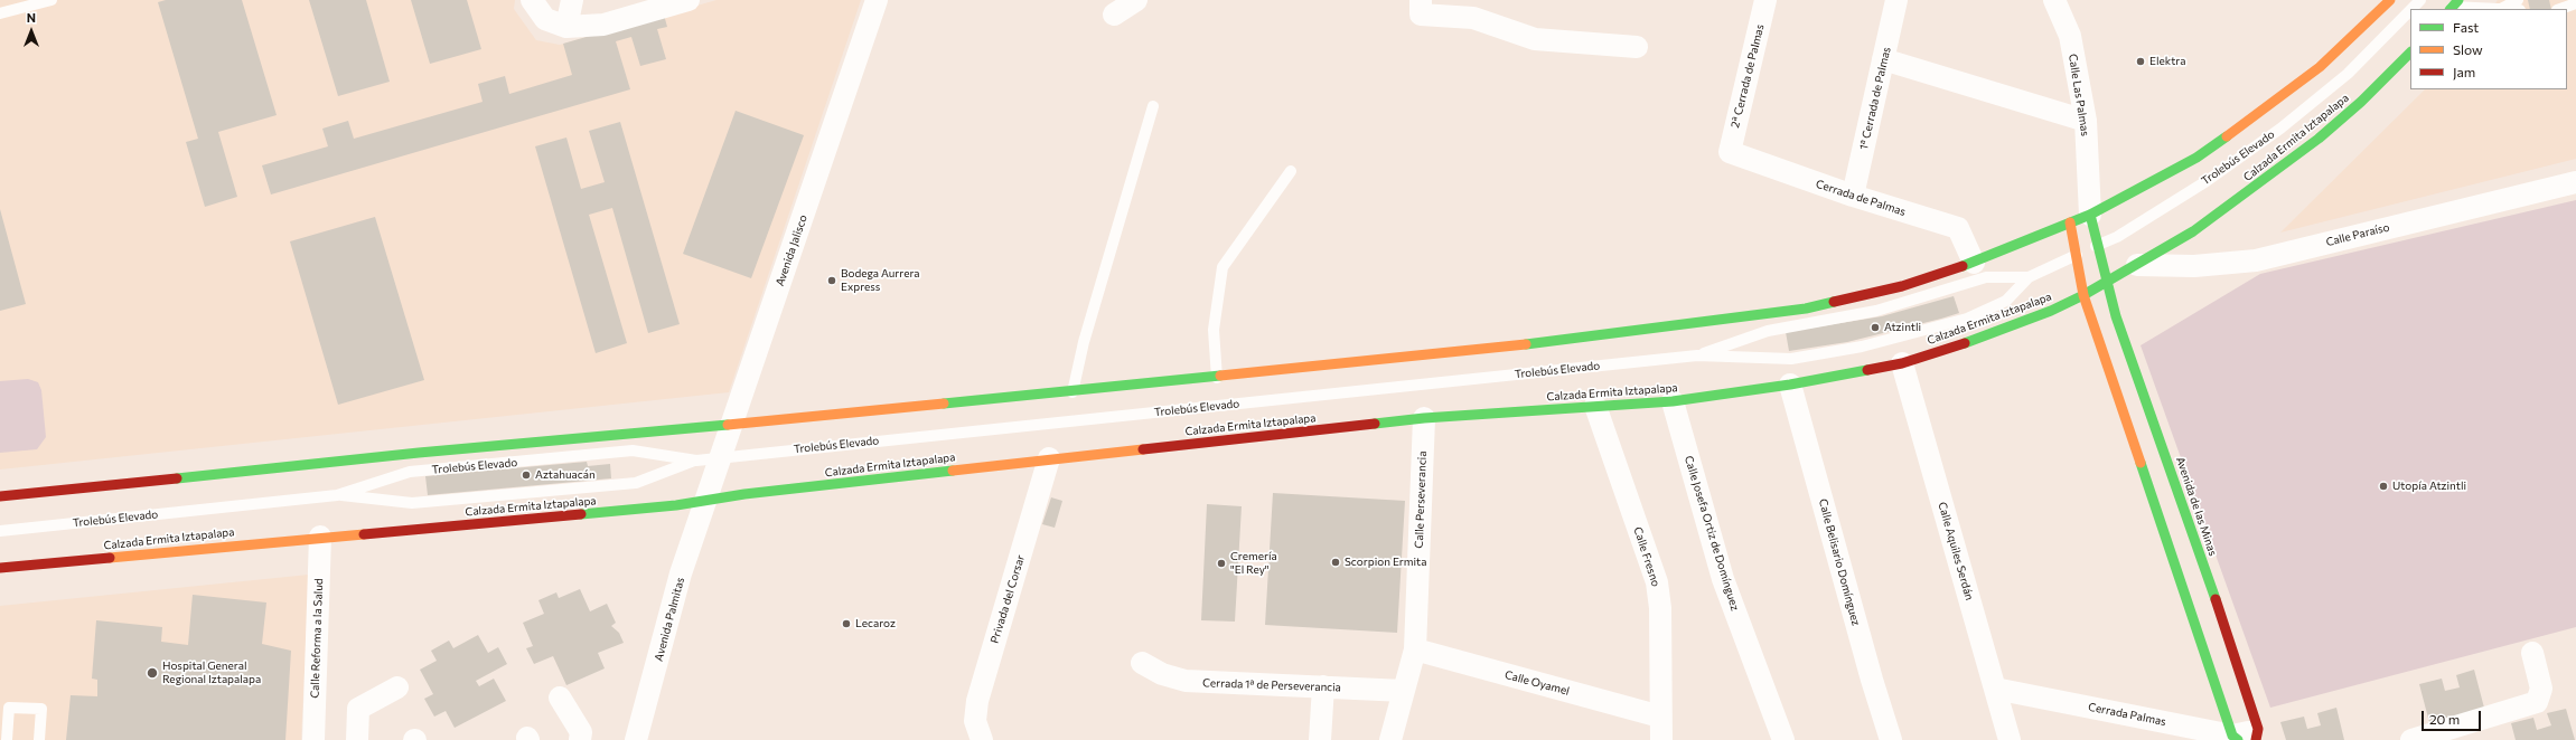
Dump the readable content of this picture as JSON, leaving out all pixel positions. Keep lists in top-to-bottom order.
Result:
{
  "streets": {
    "main road": ["Calle Las Palmas", "Calzada Ermita Iztapalapa", "Avenida de las Minas"],
    "street": [
      "2ª Cerrada de Palmas",
      "1ª Cerrada de Palmas",
      "Cerrada de Palmas",
      "Calle Paraíso",
      "Avenida Jalisco",
      "Calle Perseverancia",
      "Calle Josefa Ortiz de Domínguez",
      "Calle Aquiles Serdán",
      "Calle Fresno",
      "Calle Belisario Domínguez",
      "Privada del Corsar",
      "Avenida Palmitas",
      "Calle Reforma a la Salud",
      "Calle Oyamel",
      "Cerrada 1ª de Perseverancia",
      "Cerrada Palmas"
    ],
    "lane": ["Trolebús Elevado"]
  },
  "crossings": [
    ["2ª Cerrada de Palmas", "Cerrada de Palmas"],
    ["Calle Las Palmas", "Calzada Ermita Iztapalapa"],
    ["Calle Las Palmas", "Avenida de las Minas"],
    ["1ª Cerrada de Palmas", "Cerrada de Palmas"],
    ["Calzada Ermita Iztapalapa", "Calle Paraíso"],
    ["Calzada Ermita Iztapalapa", "Avenida Jalisco"],
    ["Calzada Ermita Iztapalapa", "Calle Perseverancia"],
    ["Calzada Ermita Iztapalapa", "Avenida de las Minas"],
    ["Calzada Ermita Iztapalapa", "Calle Josefa Ortiz de Domínguez"],
    ["Calzada Ermita Iztapalapa", "Calle Aquiles Serdán"],
    ["Calzada Ermita Iztapalapa", "Calle Fresno"],
    ["Calzada Ermita Iztapalapa", "Calle Belisario Domínguez"],
    ["Calzada Ermita Iztapalapa", "Privada del Corsar"],
    ["Calzada Ermita Iztapalapa", "Avenida Palmitas"],
    ["Calzada Ermita Iztapalapa", "Calle Reforma a la Salud"],
    ["Avenida Jalisco", "Avenida Palmitas"],
    ["Calle Perseverancia", "Calle Oyamel"],
    ["Calle Perseverancia", "Cerrada 1ª de Perseverancia"],
    ["Avenida de las Minas", "Cerrada Palmas"],
    ["Calle Aquiles Serdán", "Cerrada Palmas"],
    ["Calle Fresno", "Calle Oyamel"]
  ],
  "places": [
    "Elektra",
    "Bodega Aurrera Express",
    "Atzintli",
    "Aztahuacán",
    "Utopía Atzintli",
    "Scorpion Ermita",
    "Cremería \"El Rey\"",
    "Lecaroz",
    "Hospital General Regional Iztapalapa"
  ],
  "legend": ["Fast", "Slow", "Jam"],
  "scale_bar": "20 m",
  "north": "top"
}
